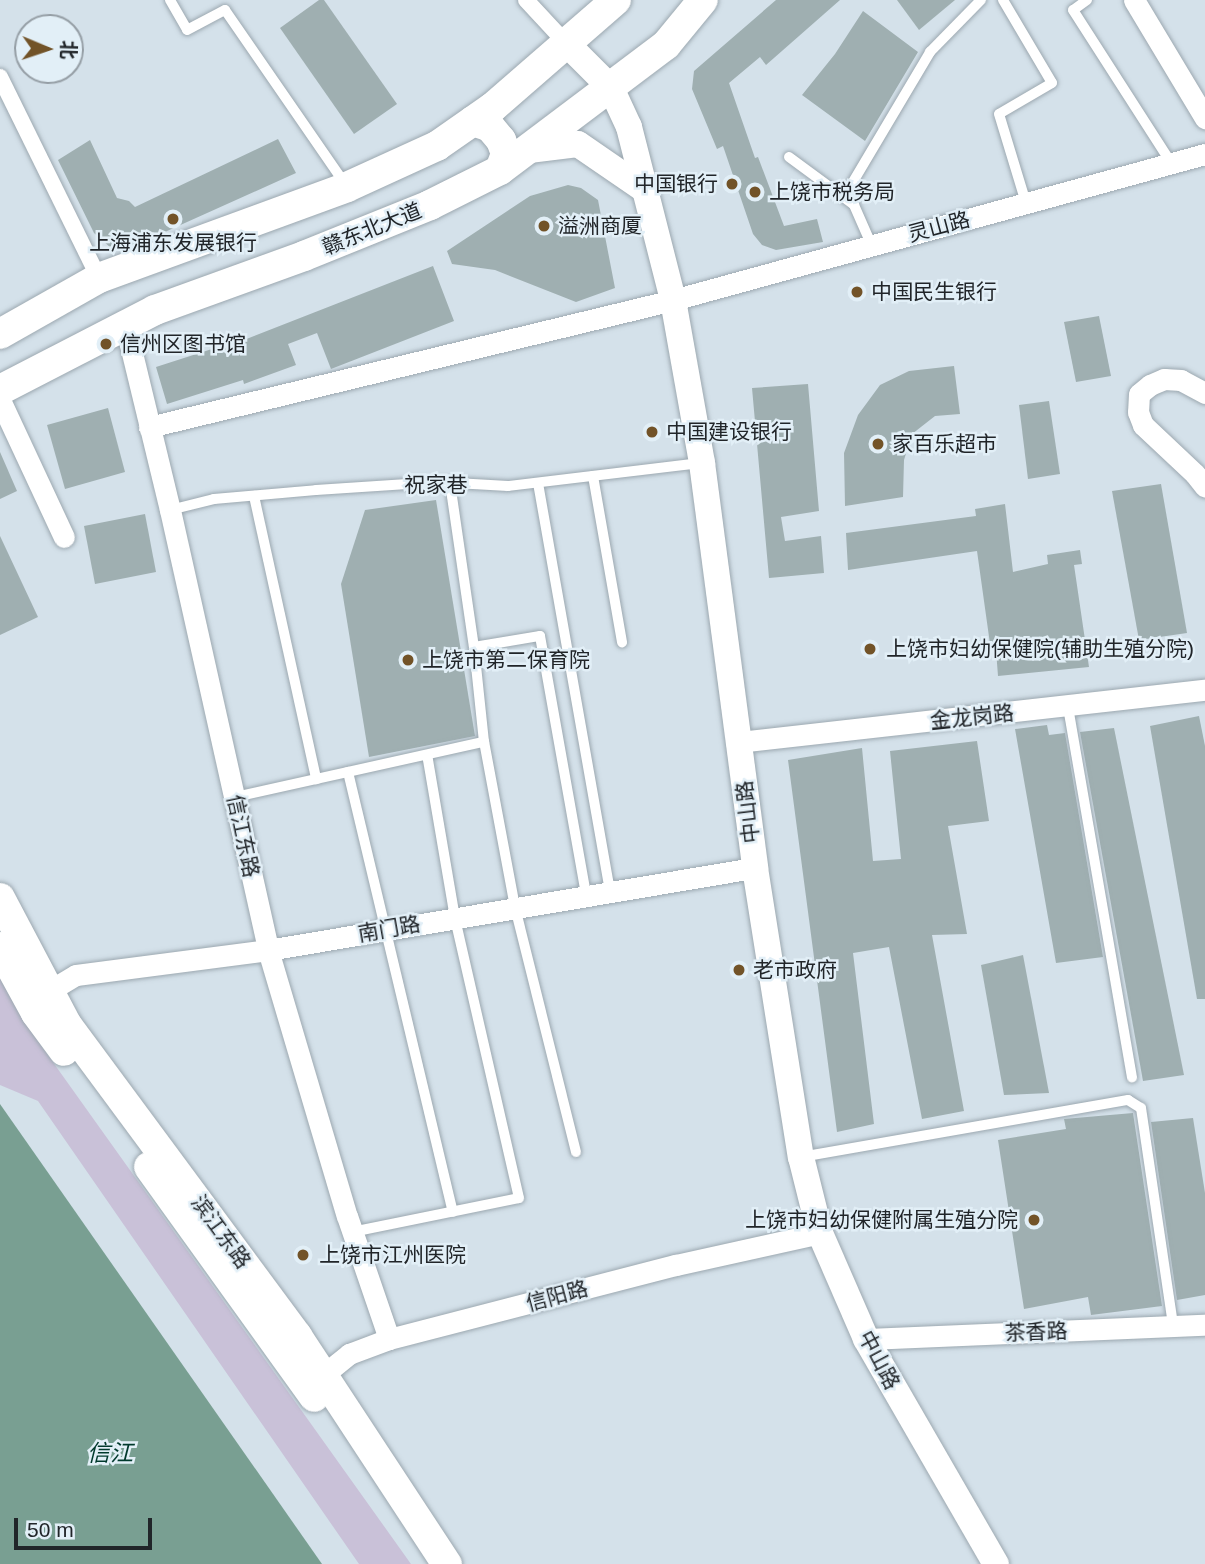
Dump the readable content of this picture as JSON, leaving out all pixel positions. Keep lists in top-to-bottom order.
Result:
{
  "streets": {
    "main road": ["赣东北大道", "滨江东路"],
    "street": [
      "灵山路",
      "金龙岗路",
      "中山路",
      "信江东路",
      "南门路",
      "信阳路",
      "茶香路"
    ],
    "lane": ["祝家巷"]
  },
  "crossings": [
    ["灵山路", "中山路"],
    ["灵山路", "信江东路"],
    ["赣东北大道", "中山路"],
    ["赣东北大道", "信江东路"],
    ["祝家巷", "中山路"],
    ["祝家巷", "信江东路"],
    ["金龙岗路", "中山路"],
    ["中山路", "南门路"],
    ["中山路", "信阳路"],
    ["中山路", "茶香路"],
    ["信江东路", "南门路"],
    ["信江东路", "信阳路"],
    ["南门路", "滨江东路"],
    ["滨江东路", "信阳路"]
  ],
  "water": ["信江"],
  "places": [
    "中国银行",
    "上饶市税务局",
    "上海浦东发展银行",
    "溢洲商厦",
    "中国民生银行",
    "信州区图书馆",
    "中国建设银行",
    "家百乐超市",
    "上饶市妇幼保健院(辅助生殖分院)",
    "上饶市第二保育院",
    "老市政府",
    "上饶市妇幼保健附属生殖分院",
    "上饶市江州医院"
  ],
  "scale_bar": "50 m",
  "north": "right"
}
